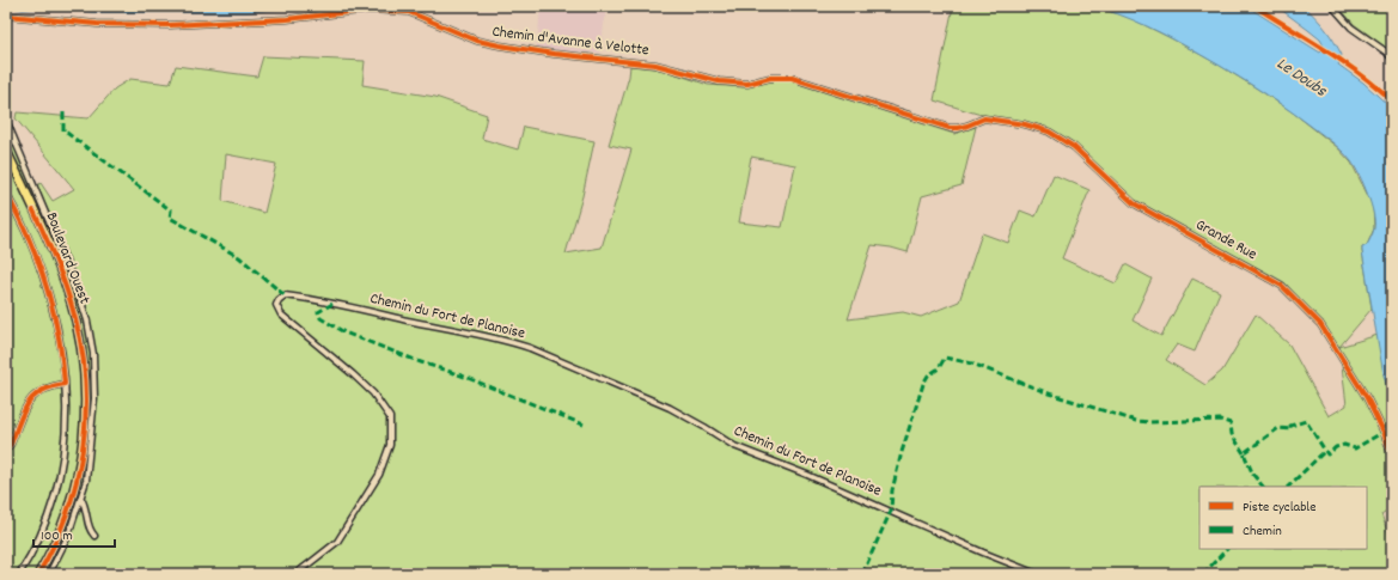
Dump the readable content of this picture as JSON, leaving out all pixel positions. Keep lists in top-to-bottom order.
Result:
{
  "streets": {
    "main road": ["Boulevard Ouest"],
    "street": ["Chemin d'Avanne à Velotte", "Grande Rue", "Chemin du Fort de Planoise"]
  },
  "crossings": [
    ["Chemin d'Avanne à Velotte", "Grande Rue"]
  ],
  "water": ["Le Doubs"],
  "legend": ["Piste cyclable", "Chemin"],
  "scale_bar": "100 m"
}
